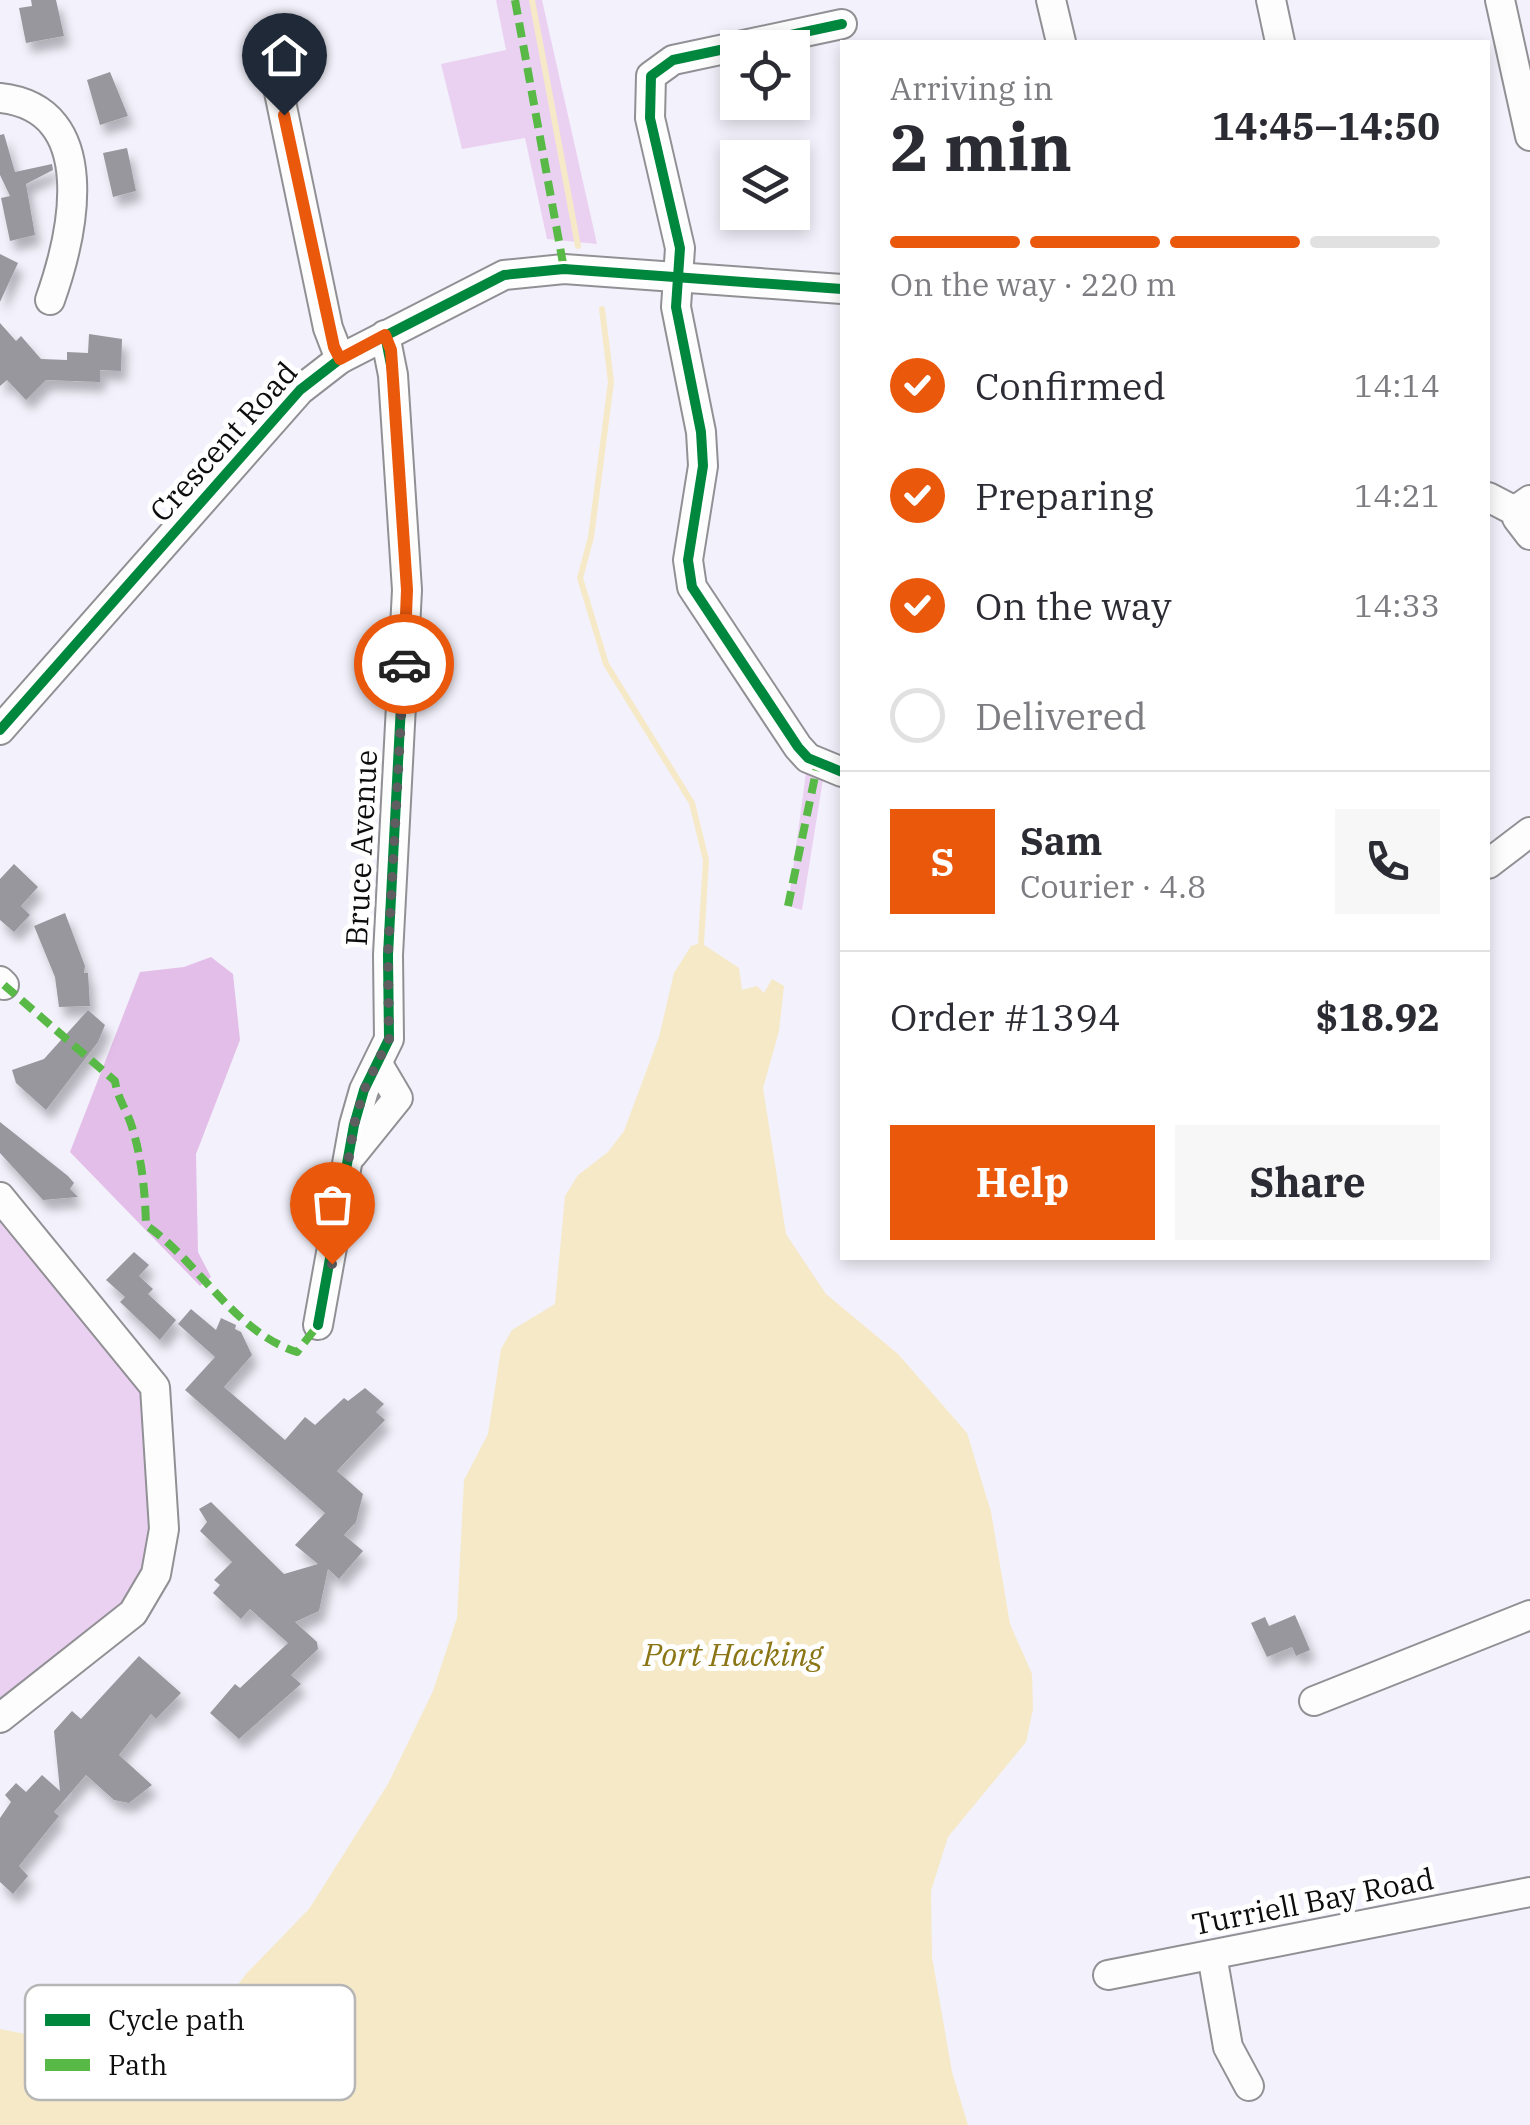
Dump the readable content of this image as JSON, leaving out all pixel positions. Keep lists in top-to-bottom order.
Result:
{
  "streets": {
    "street": ["Crescent Road", "Bruce Avenue", "Turriell Bay Road"]
  },
  "crossings": [
    ["Crescent Road", "Bruce Avenue"]
  ],
  "water": ["Port Hacking"],
  "legend": ["Cycle path", "Path"],
  "page": {
    "heading": ["2 min", "Arriving in", "14:45–14:50"],
    "panel": [
      "Sam",
      "Courier · 4.8",
      "Order #1394",
      "$18.92"
    ],
    "bar": "On the way · 220 m",
    "list": [
      ["Confirmed", "14:14"],
      ["Preparing", "14:21"],
      ["On the way", "14:33"],
      "Delivered"
    ],
    "round": "S",
    "buttons": ["Help", "Share"]
  }
}
